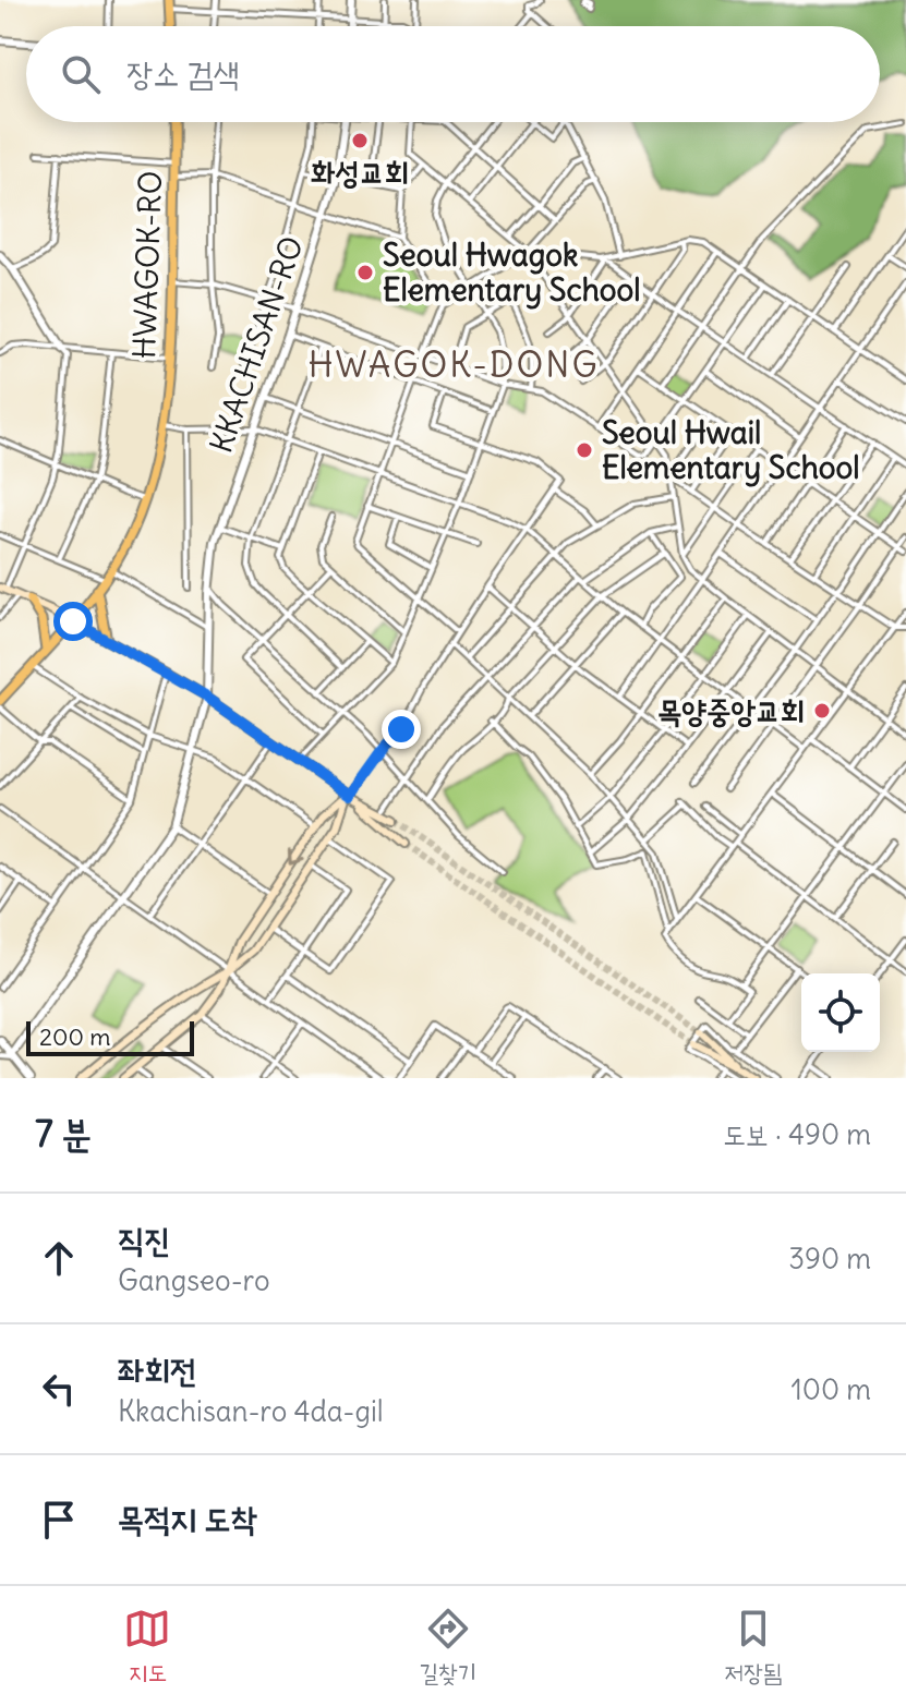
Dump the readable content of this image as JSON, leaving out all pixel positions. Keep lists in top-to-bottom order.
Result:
{
  "streets": {
    "main road": ["HWAGOK-RO"],
    "street": ["KKACHISAN-RO"]
  },
  "districts": ["HWAGOK-DONG"],
  "places": [
    "화성교회",
    "Seoul Hwagok Elementary School",
    "Seoul Hwail Elementary School",
    "목양중앙교회"
  ],
  "scale_bar": "200 m",
  "page": {
    "search": "장소 검색",
    "scale": "200 m",
    "heading": ["7 분", "도보 · 490 m"],
    "list": [
      ["직진", "Gangseo-ro", "390 m"],
      ["좌회전", "Kkachisan-ro 4da-gil", "100 m"],
      "목적지 도착"
    ],
    "nav": ["지도", "길찾기", "저장됨"]
  }
}
